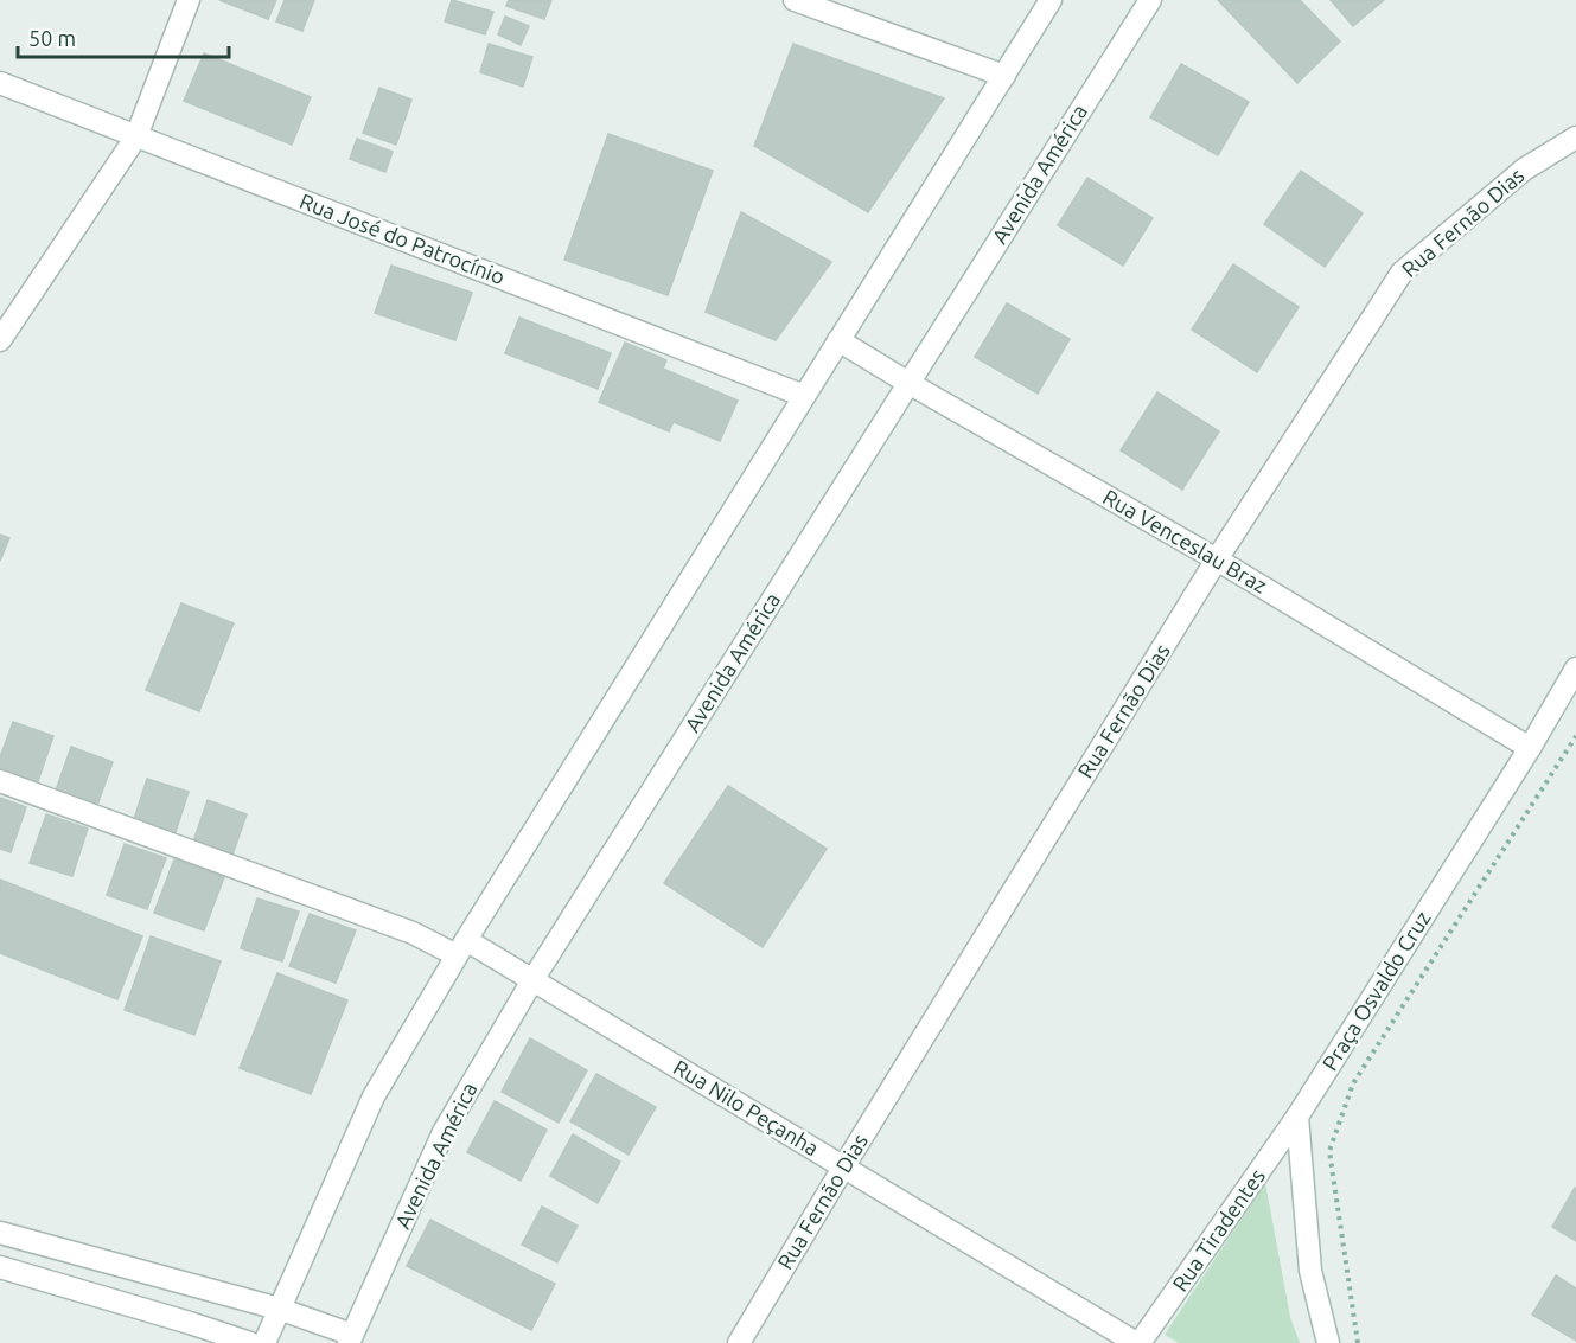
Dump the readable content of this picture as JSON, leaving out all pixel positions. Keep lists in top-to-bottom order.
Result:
{
  "streets": {
    "street": [
      "Avenida América",
      "Rua Fernão Dias",
      "Rua José do Patrocínio",
      "Rua Venceslau Braz",
      "Praça Osvaldo Cruz",
      "Rua Nilo Peçanha",
      "Rua Tiradentes"
    ]
  },
  "crossings": [
    ["Avenida América", "Rua Venceslau Braz"],
    ["Avenida América", "Rua Nilo Peçanha"],
    ["Rua Fernão Dias", "Rua Venceslau Braz"],
    ["Rua Fernão Dias", "Rua Nilo Peçanha"],
    ["Rua Venceslau Braz", "Praça Osvaldo Cruz"],
    ["Praça Osvaldo Cruz", "Rua Tiradentes"],
    ["Rua Nilo Peçanha", "Rua Tiradentes"]
  ],
  "scale_bar": "50 m"
}
